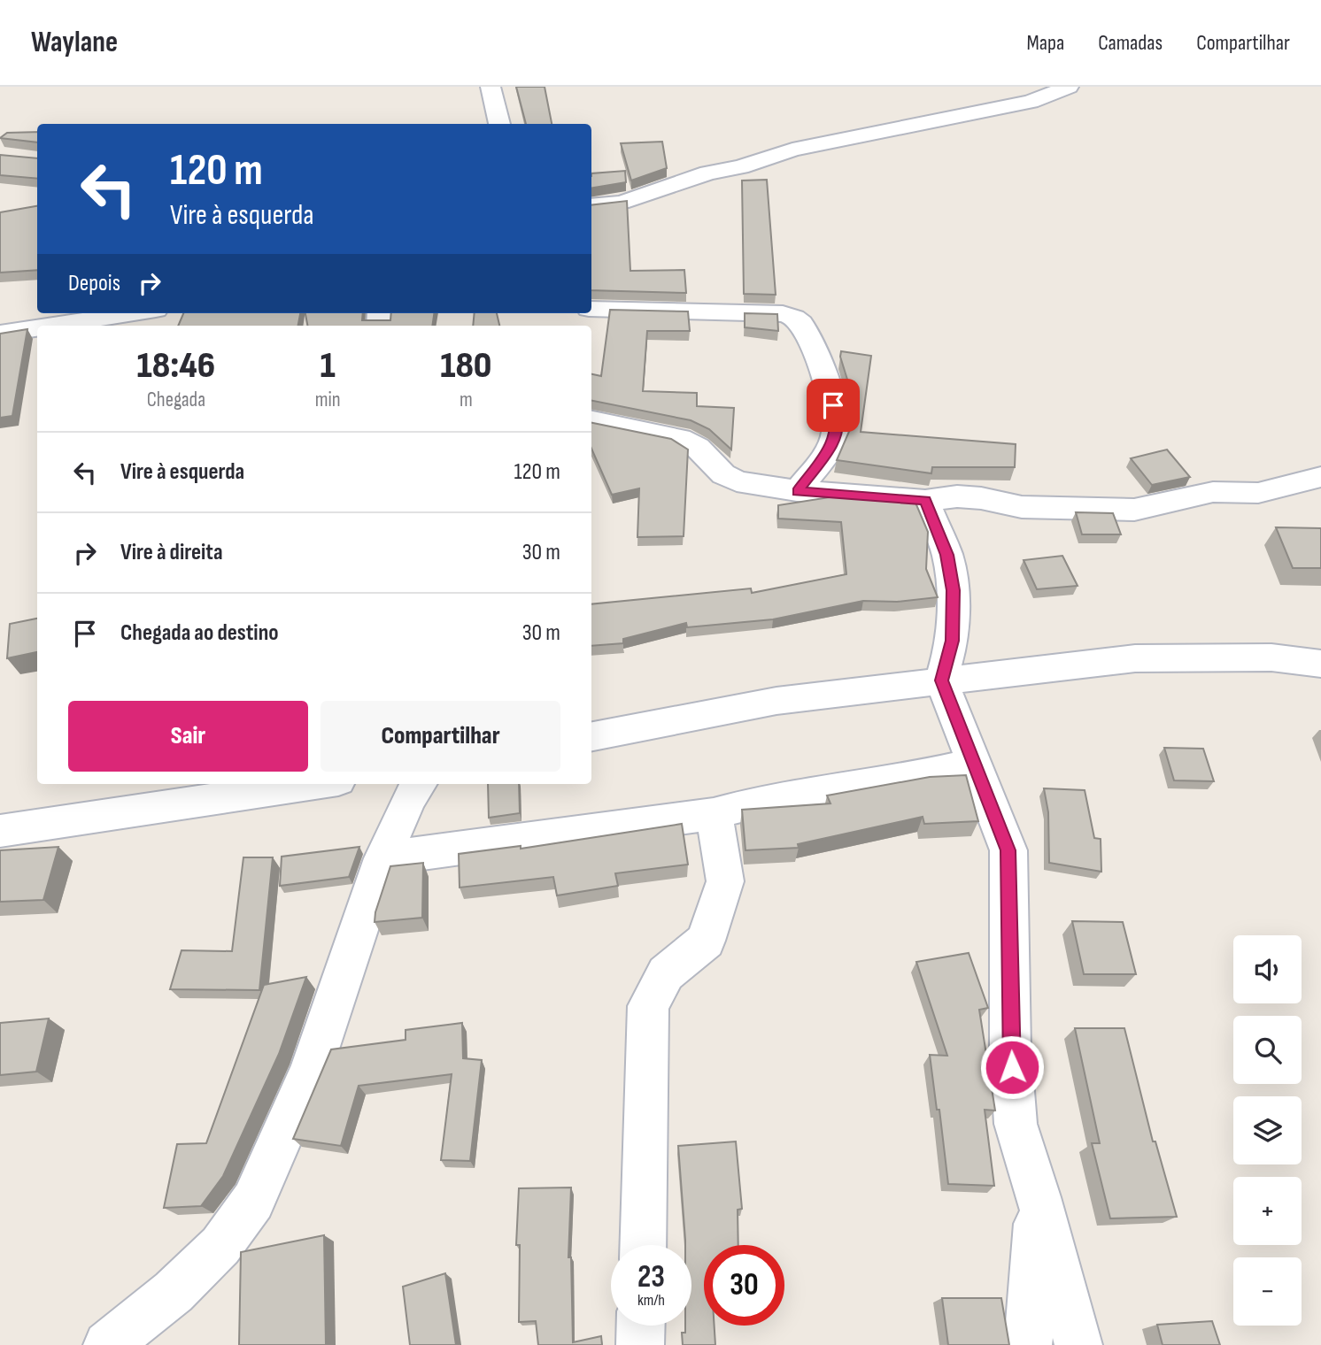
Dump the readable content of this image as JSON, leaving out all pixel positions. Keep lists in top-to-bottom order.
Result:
{
  "page": {
    "header": "Waylane",
    "nav": ["Mapa", "Camadas", "Compartilhar"],
    "turn": ["120 m", "Vire à esquerda"],
    "then": "Depois",
    "eta": [
      "18:46",
      "Chegada",
      "1",
      "min",
      "180",
      "m"
    ],
    "list": [
      {
        "name": "Vire à esquerda",
        "value": "120 m"
      },
      {
        "name": "Vire à direita",
        "value": "30 m"
      },
      {
        "name": "Chegada ao destino",
        "value": "30 m"
      }
    ],
    "buttons": ["Sair", "Compartilhar"],
    "map_buttons": ["+", "−"],
    "speed": "23 km/h",
    "limit": "30"
  }
}
